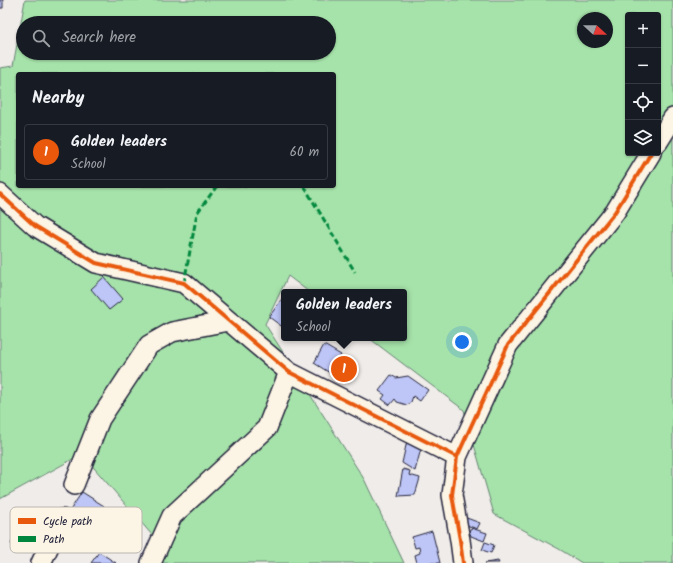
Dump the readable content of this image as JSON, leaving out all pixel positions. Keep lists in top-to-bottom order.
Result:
{
  "legend": ["Cycle path", "Path"],
  "north": "right",
  "page": {
    "map_buttons": ["+", "−"],
    "search": "Search here",
    "heading": "Nearby",
    "list": [
      {
        "mark": "1",
        "name": "Golden leaders",
        "note": "School",
        "value": "60 m"
      }
    ],
    "popup": ["Golden leaders", "School"],
    "pins": "1"
  }
}
